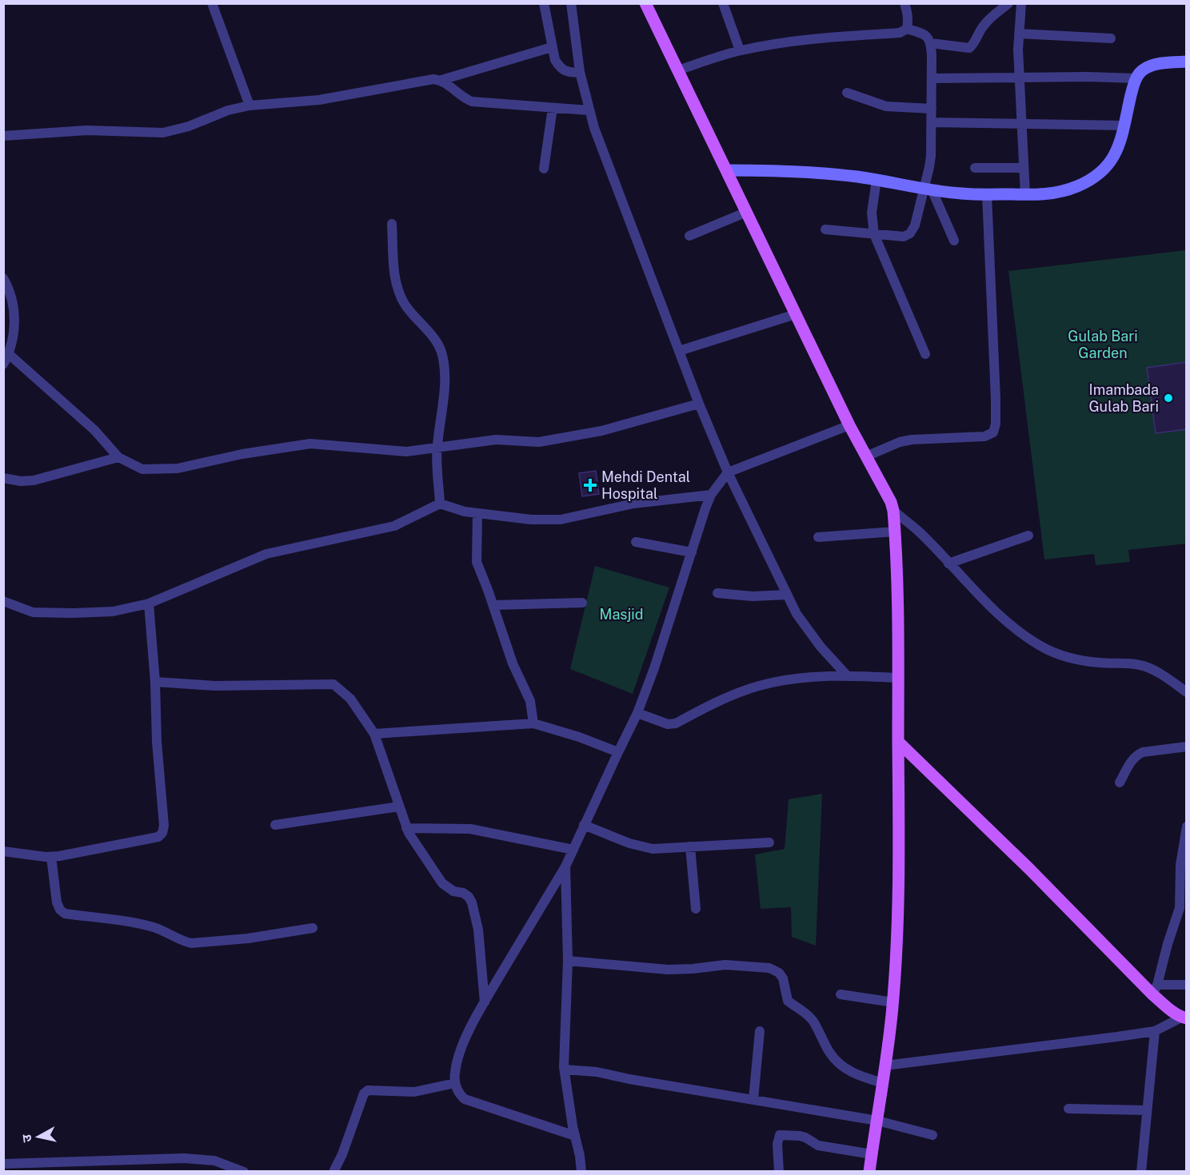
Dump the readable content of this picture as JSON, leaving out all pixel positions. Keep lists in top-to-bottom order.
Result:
{
  "parks": ["Gulab Bari Garden", "Masjid"],
  "places": {
    "other": ["Imambada Gulab Bari"],
    "health": ["Mehdi Dental Hospital"]
  },
  "north": "left"
}
